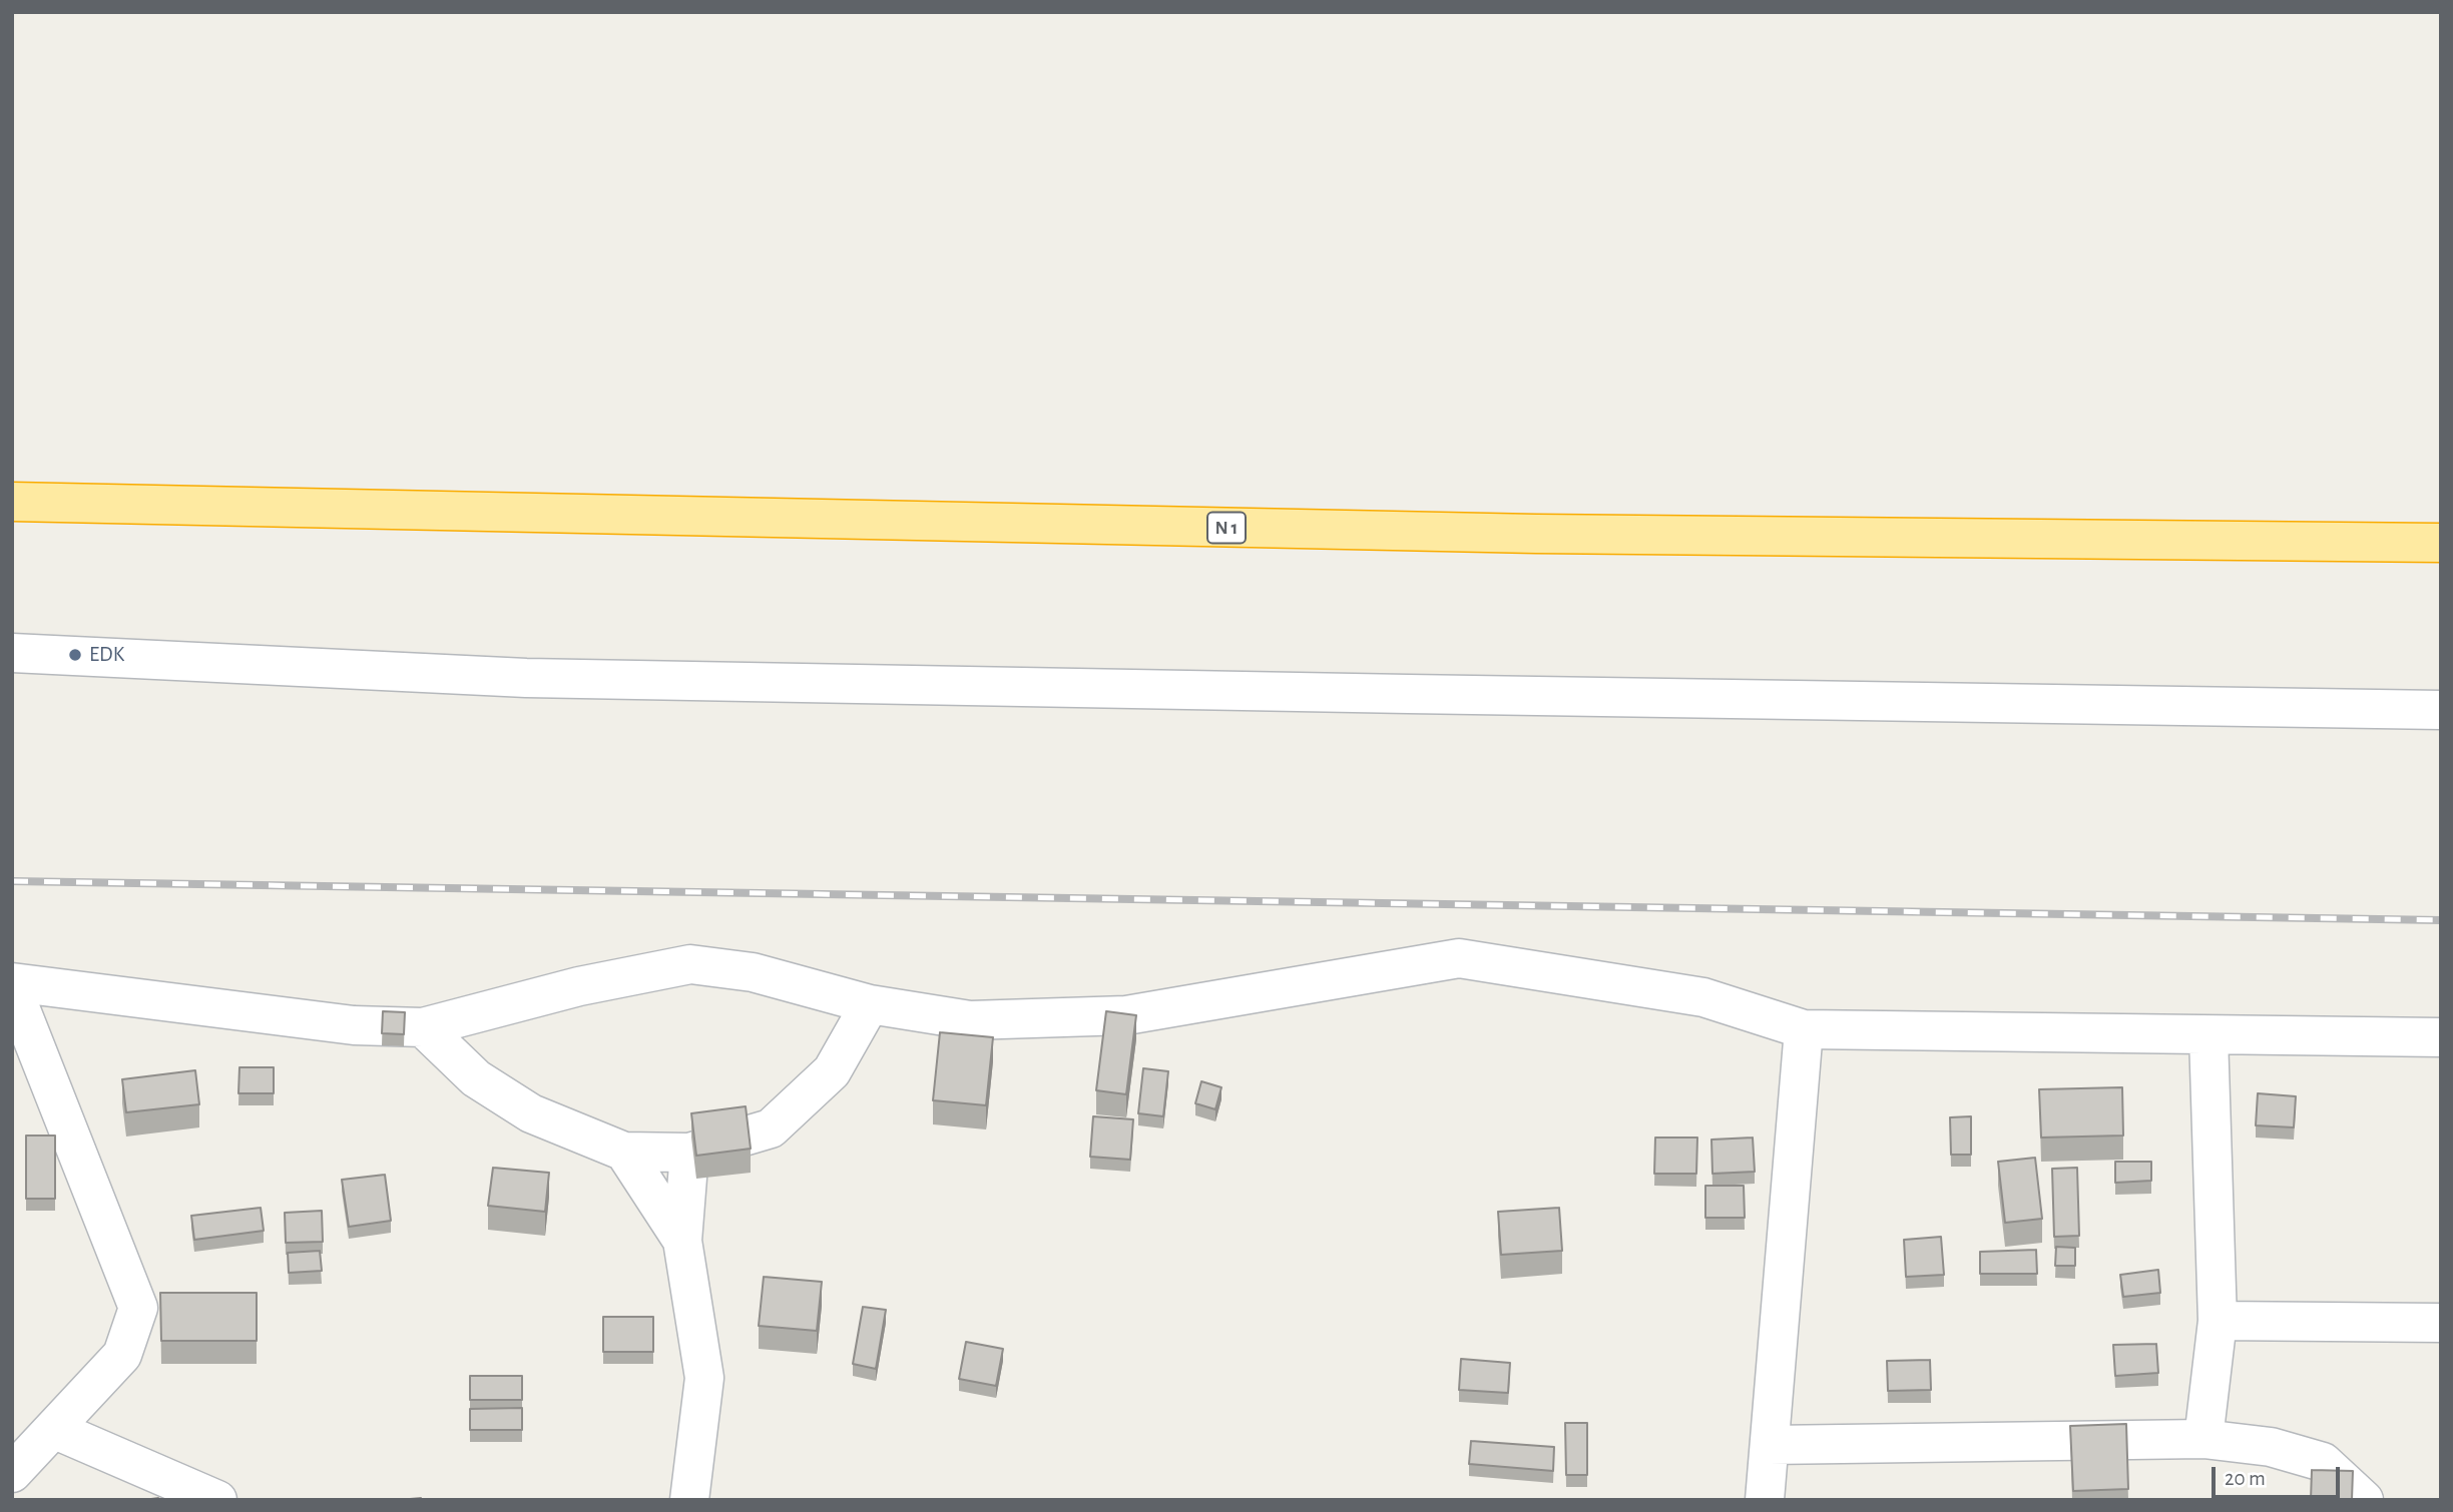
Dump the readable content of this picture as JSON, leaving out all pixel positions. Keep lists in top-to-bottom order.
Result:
{
  "streets": {
    "highway": ["N 1"]
  },
  "places": ["EDK"],
  "scale_bar": "20 m"
}
